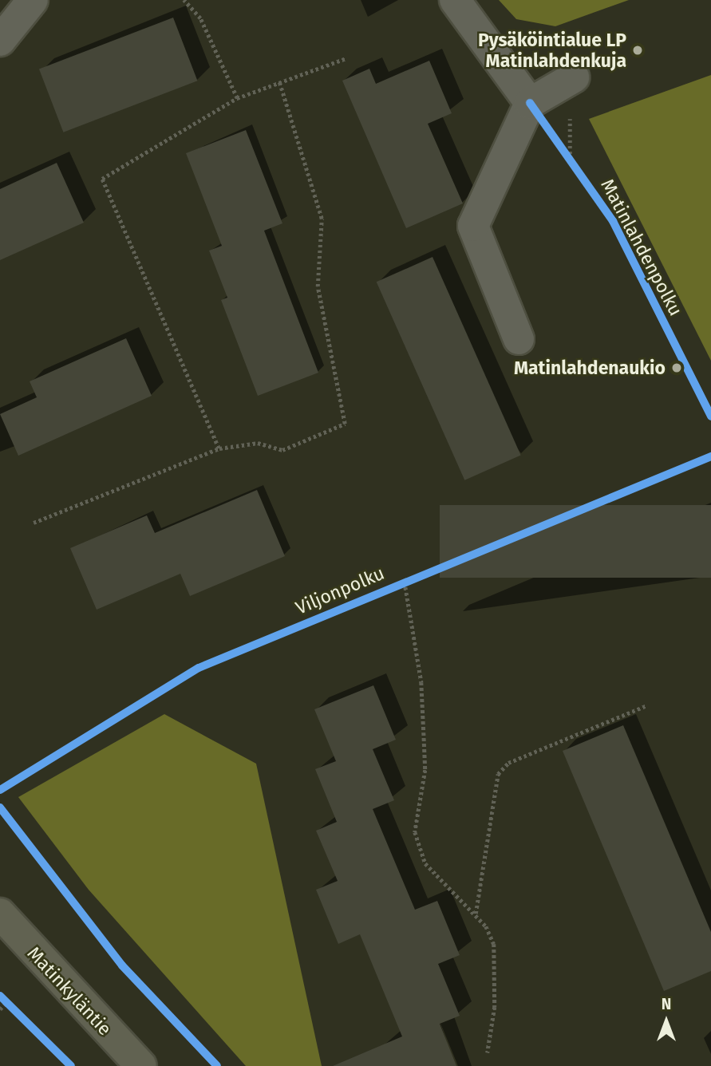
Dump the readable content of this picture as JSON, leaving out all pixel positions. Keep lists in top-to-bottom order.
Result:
{
  "streets": {
    "main road": ["Matinkyläntie"],
    "cycle path": ["Matinlahdenpolku", "Viljonpolku"]
  },
  "places": ["Pysäköintialue LP Matinlahdenkuja", "Matinlahdenaukio"],
  "north": "top"
}
